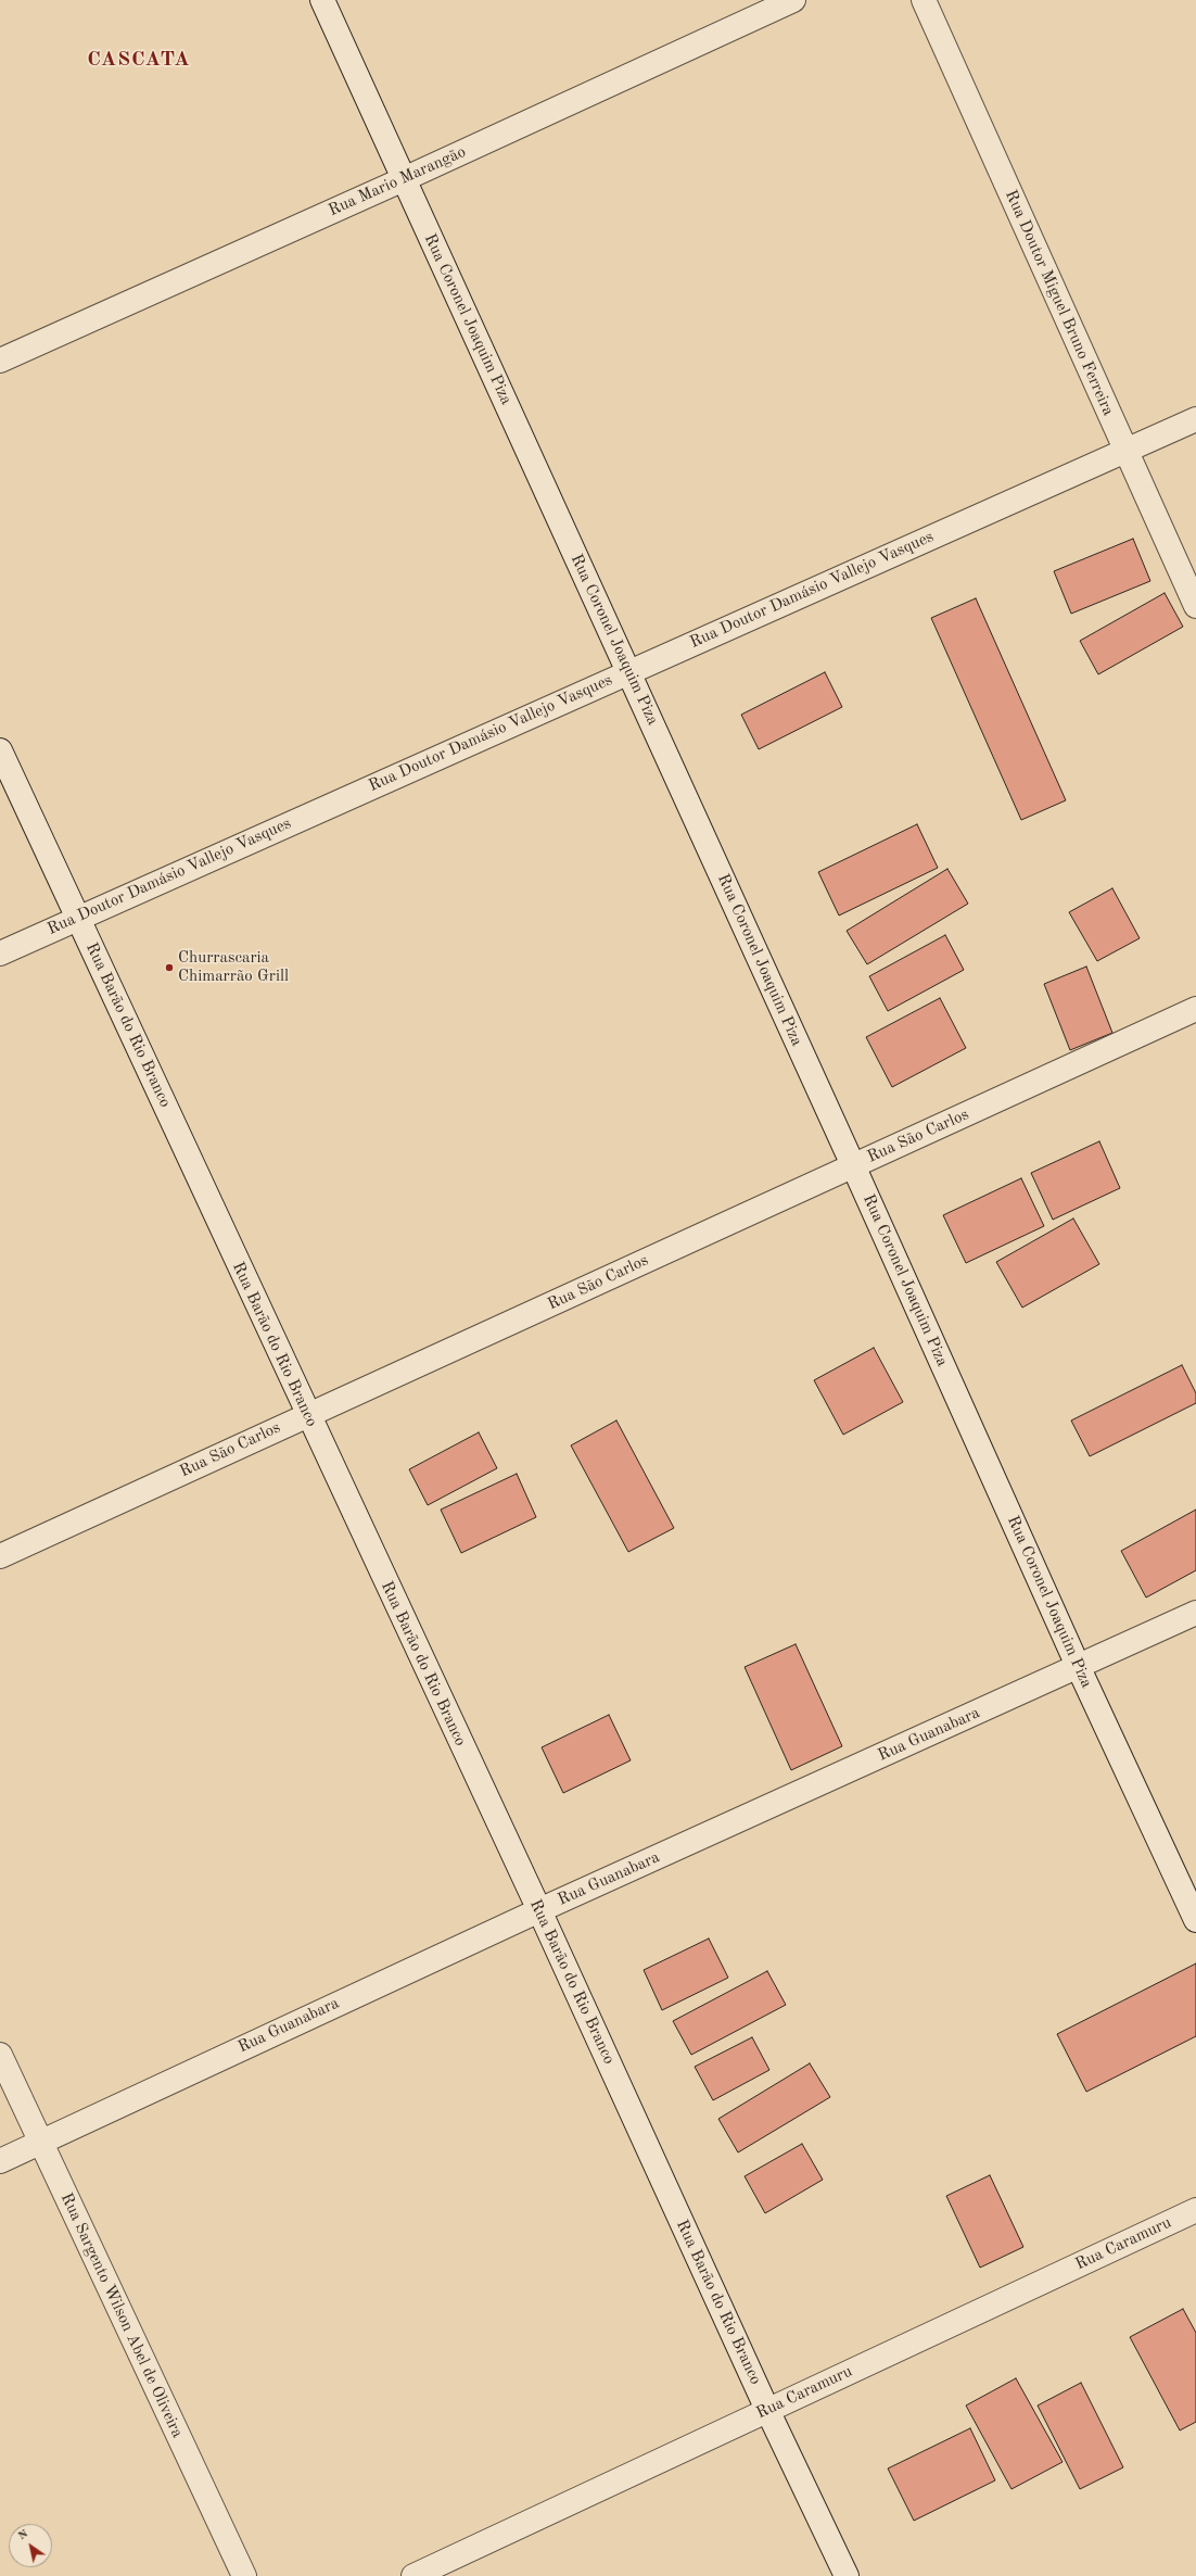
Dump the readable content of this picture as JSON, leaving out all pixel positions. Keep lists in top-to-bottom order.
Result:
{
  "streets": {
    "street": [
      "Rua Mario Marangão",
      "Rua Doutor Miguel Bruno Ferreira",
      "Rua Coronel Joaquim Piza",
      "Rua Doutor Damásio Vallejo Vasques",
      "Rua Barão do Rio Branco",
      "Rua São Carlos",
      "Rua Guanabara",
      "Rua Caramuru",
      "Rua Sargento Wilson Abel de Oliveira"
    ]
  },
  "crossings": [
    ["Rua Mario Marangão", "Rua Coronel Joaquim Piza"],
    ["Rua Doutor Miguel Bruno Ferreira", "Rua Doutor Damásio Vallejo Vasques"],
    ["Rua Coronel Joaquim Piza", "Rua Doutor Damásio Vallejo Vasques"],
    ["Rua Coronel Joaquim Piza", "Rua São Carlos"],
    ["Rua Coronel Joaquim Piza", "Rua Guanabara"],
    ["Rua Doutor Damásio Vallejo Vasques", "Rua Barão do Rio Branco"],
    ["Rua Barão do Rio Branco", "Rua São Carlos"],
    ["Rua Barão do Rio Branco", "Rua Guanabara"],
    ["Rua Barão do Rio Branco", "Rua Caramuru"],
    ["Rua Guanabara", "Rua Sargento Wilson Abel de Oliveira"]
  ],
  "districts": ["CASCATA"],
  "places": ["Churrascaria Chimarrão Grill"],
  "north": "top left"
}
